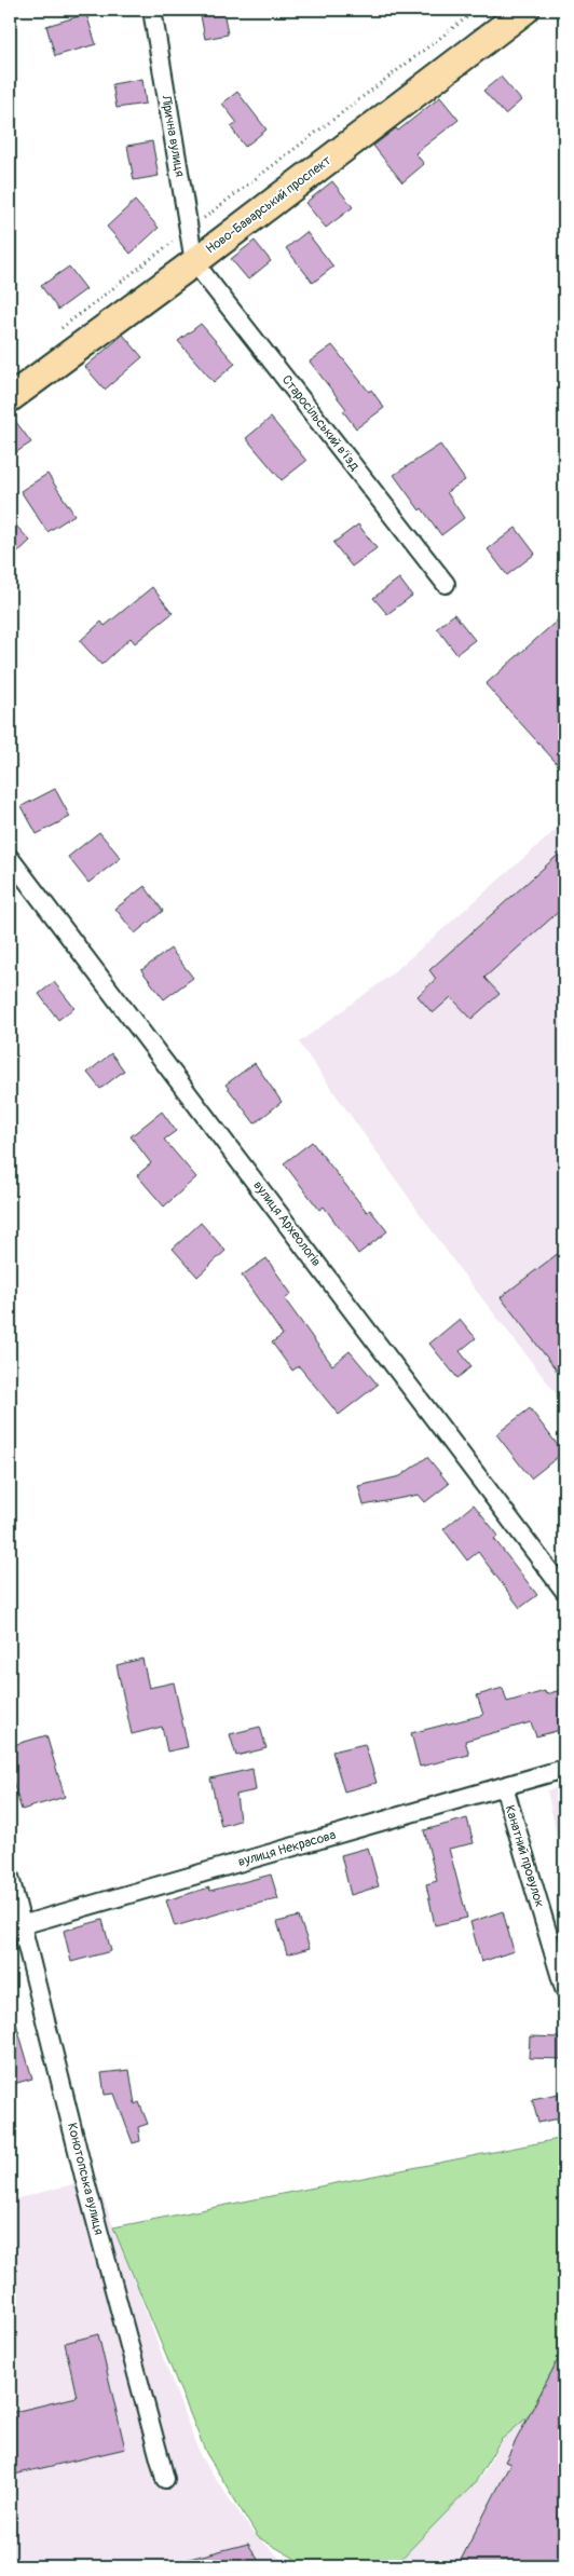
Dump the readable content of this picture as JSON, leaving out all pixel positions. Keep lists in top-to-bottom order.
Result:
{
  "streets": {
    "main road": ["Ново-Баварський проспект"],
    "street": [
      "Лірична вулиця",
      "Старосільський в'їзд",
      "вулиця Археологів",
      "вулиця Некрасова",
      "Канатний провулок",
      "Конотопська вулиця"
    ]
  },
  "crossings": [
    ["Лірична вулиця", "Ново-Баварський проспект"],
    ["Лірична вулиця", "Старосільський в'їзд"],
    ["Ново-Баварський проспект", "Старосільський в'їзд"],
    ["вулиця Некрасова", "Канатний провулок"],
    ["вулиця Некрасова", "Конотопська вулиця"]
  ]
}
